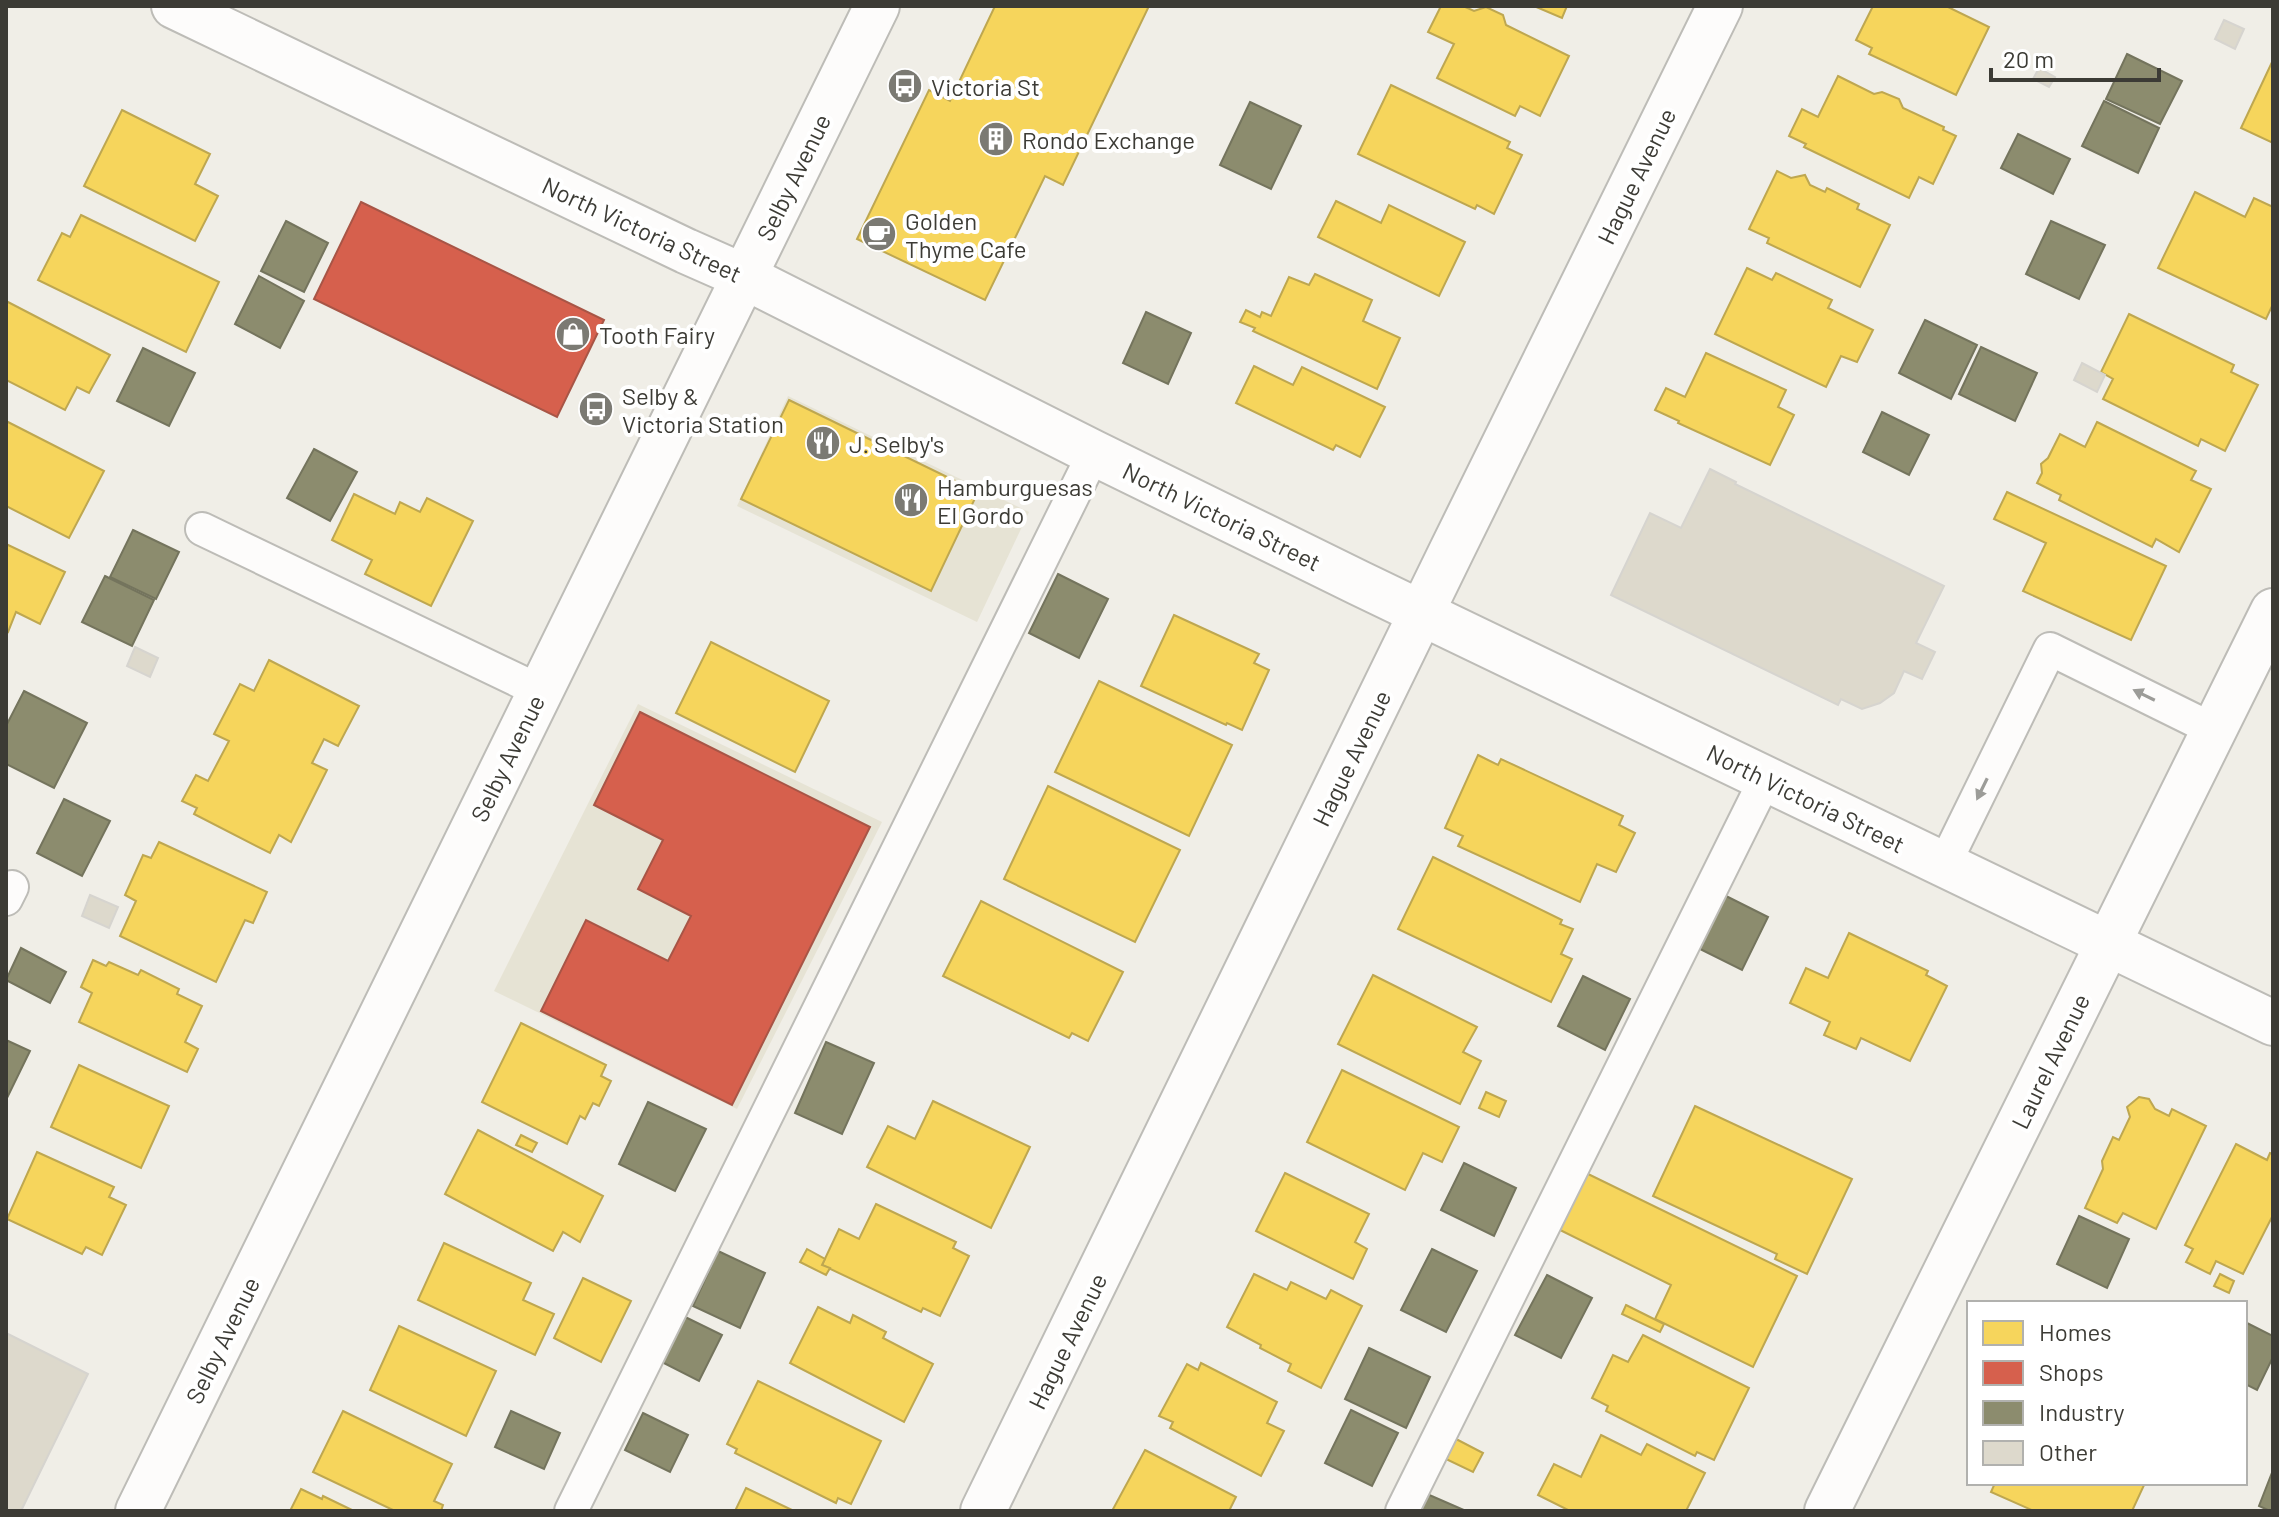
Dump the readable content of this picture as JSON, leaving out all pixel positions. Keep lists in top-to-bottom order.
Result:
{
  "streets": {
    "street": [
      "Hague Avenue",
      "Selby Avenue",
      "North Victoria Street",
      "Laurel Avenue"
    ]
  },
  "crossings": [
    ["Hague Avenue", "North Victoria Street"],
    ["Selby Avenue", "North Victoria Street"],
    ["North Victoria Street", "Laurel Avenue"]
  ],
  "places": {
    "bus stop": ["Victoria St", "Selby & Victoria Station"],
    "building": ["Rondo Exchange"],
    "cafe": ["Golden Thyme Cafe"],
    "shop": ["Tooth Fairy"],
    "restaurant": ["J. Selby's", "Hamburguesas El Gordo"]
  },
  "legend": [
    "Homes",
    "Shops",
    "Industry",
    "Other"
  ],
  "scale_bar": "20 m"
}
